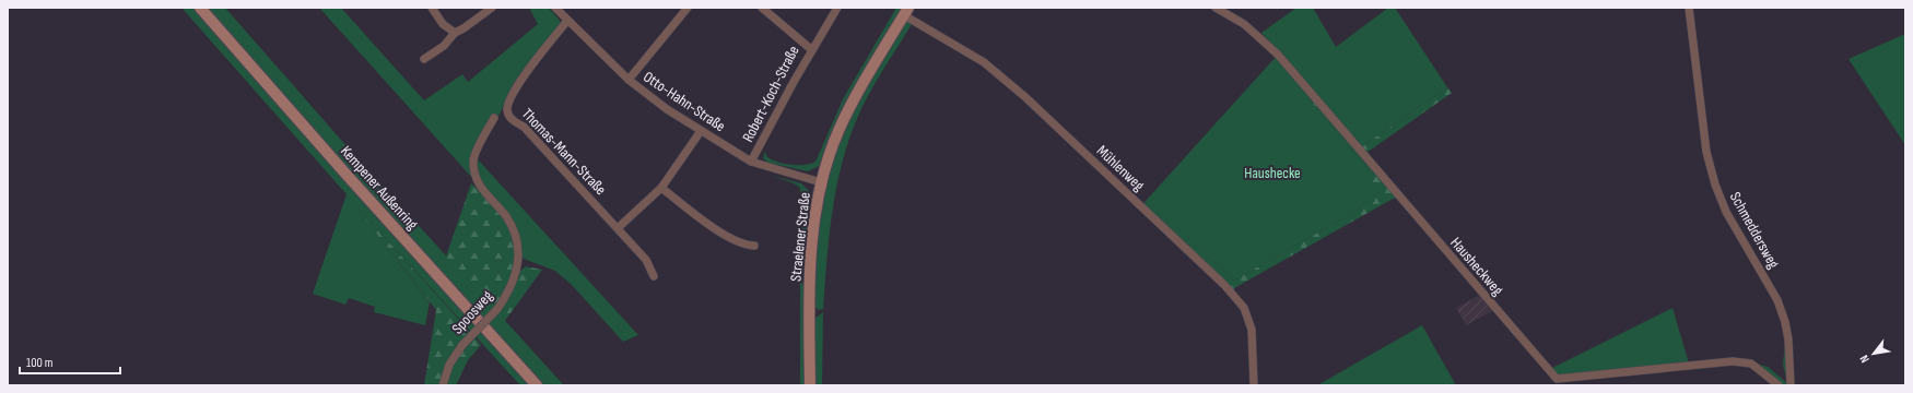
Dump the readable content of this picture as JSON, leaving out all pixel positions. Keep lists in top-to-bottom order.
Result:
{
  "streets": {
    "main road": ["Kempener Außenring", "Straelener Straße"],
    "street": [
      "Robert-Koch-Straße",
      "Otto-Hahn-Straße",
      "Thomas-Mann-Straße",
      "Mühlenweg",
      "Schmeddersweg",
      "Hausheckweg",
      "Spoosweg"
    ]
  },
  "crossings": [
    ["Robert-Koch-Straße", "Otto-Hahn-Straße"],
    ["Otto-Hahn-Straße", "Thomas-Mann-Straße"],
    ["Otto-Hahn-Straße", "Straelener Straße"],
    ["Mühlenweg", "Straelener Straße"]
  ],
  "parks": ["Haushecke"],
  "scale_bar": "100 m",
  "north": "bottom left"
}
